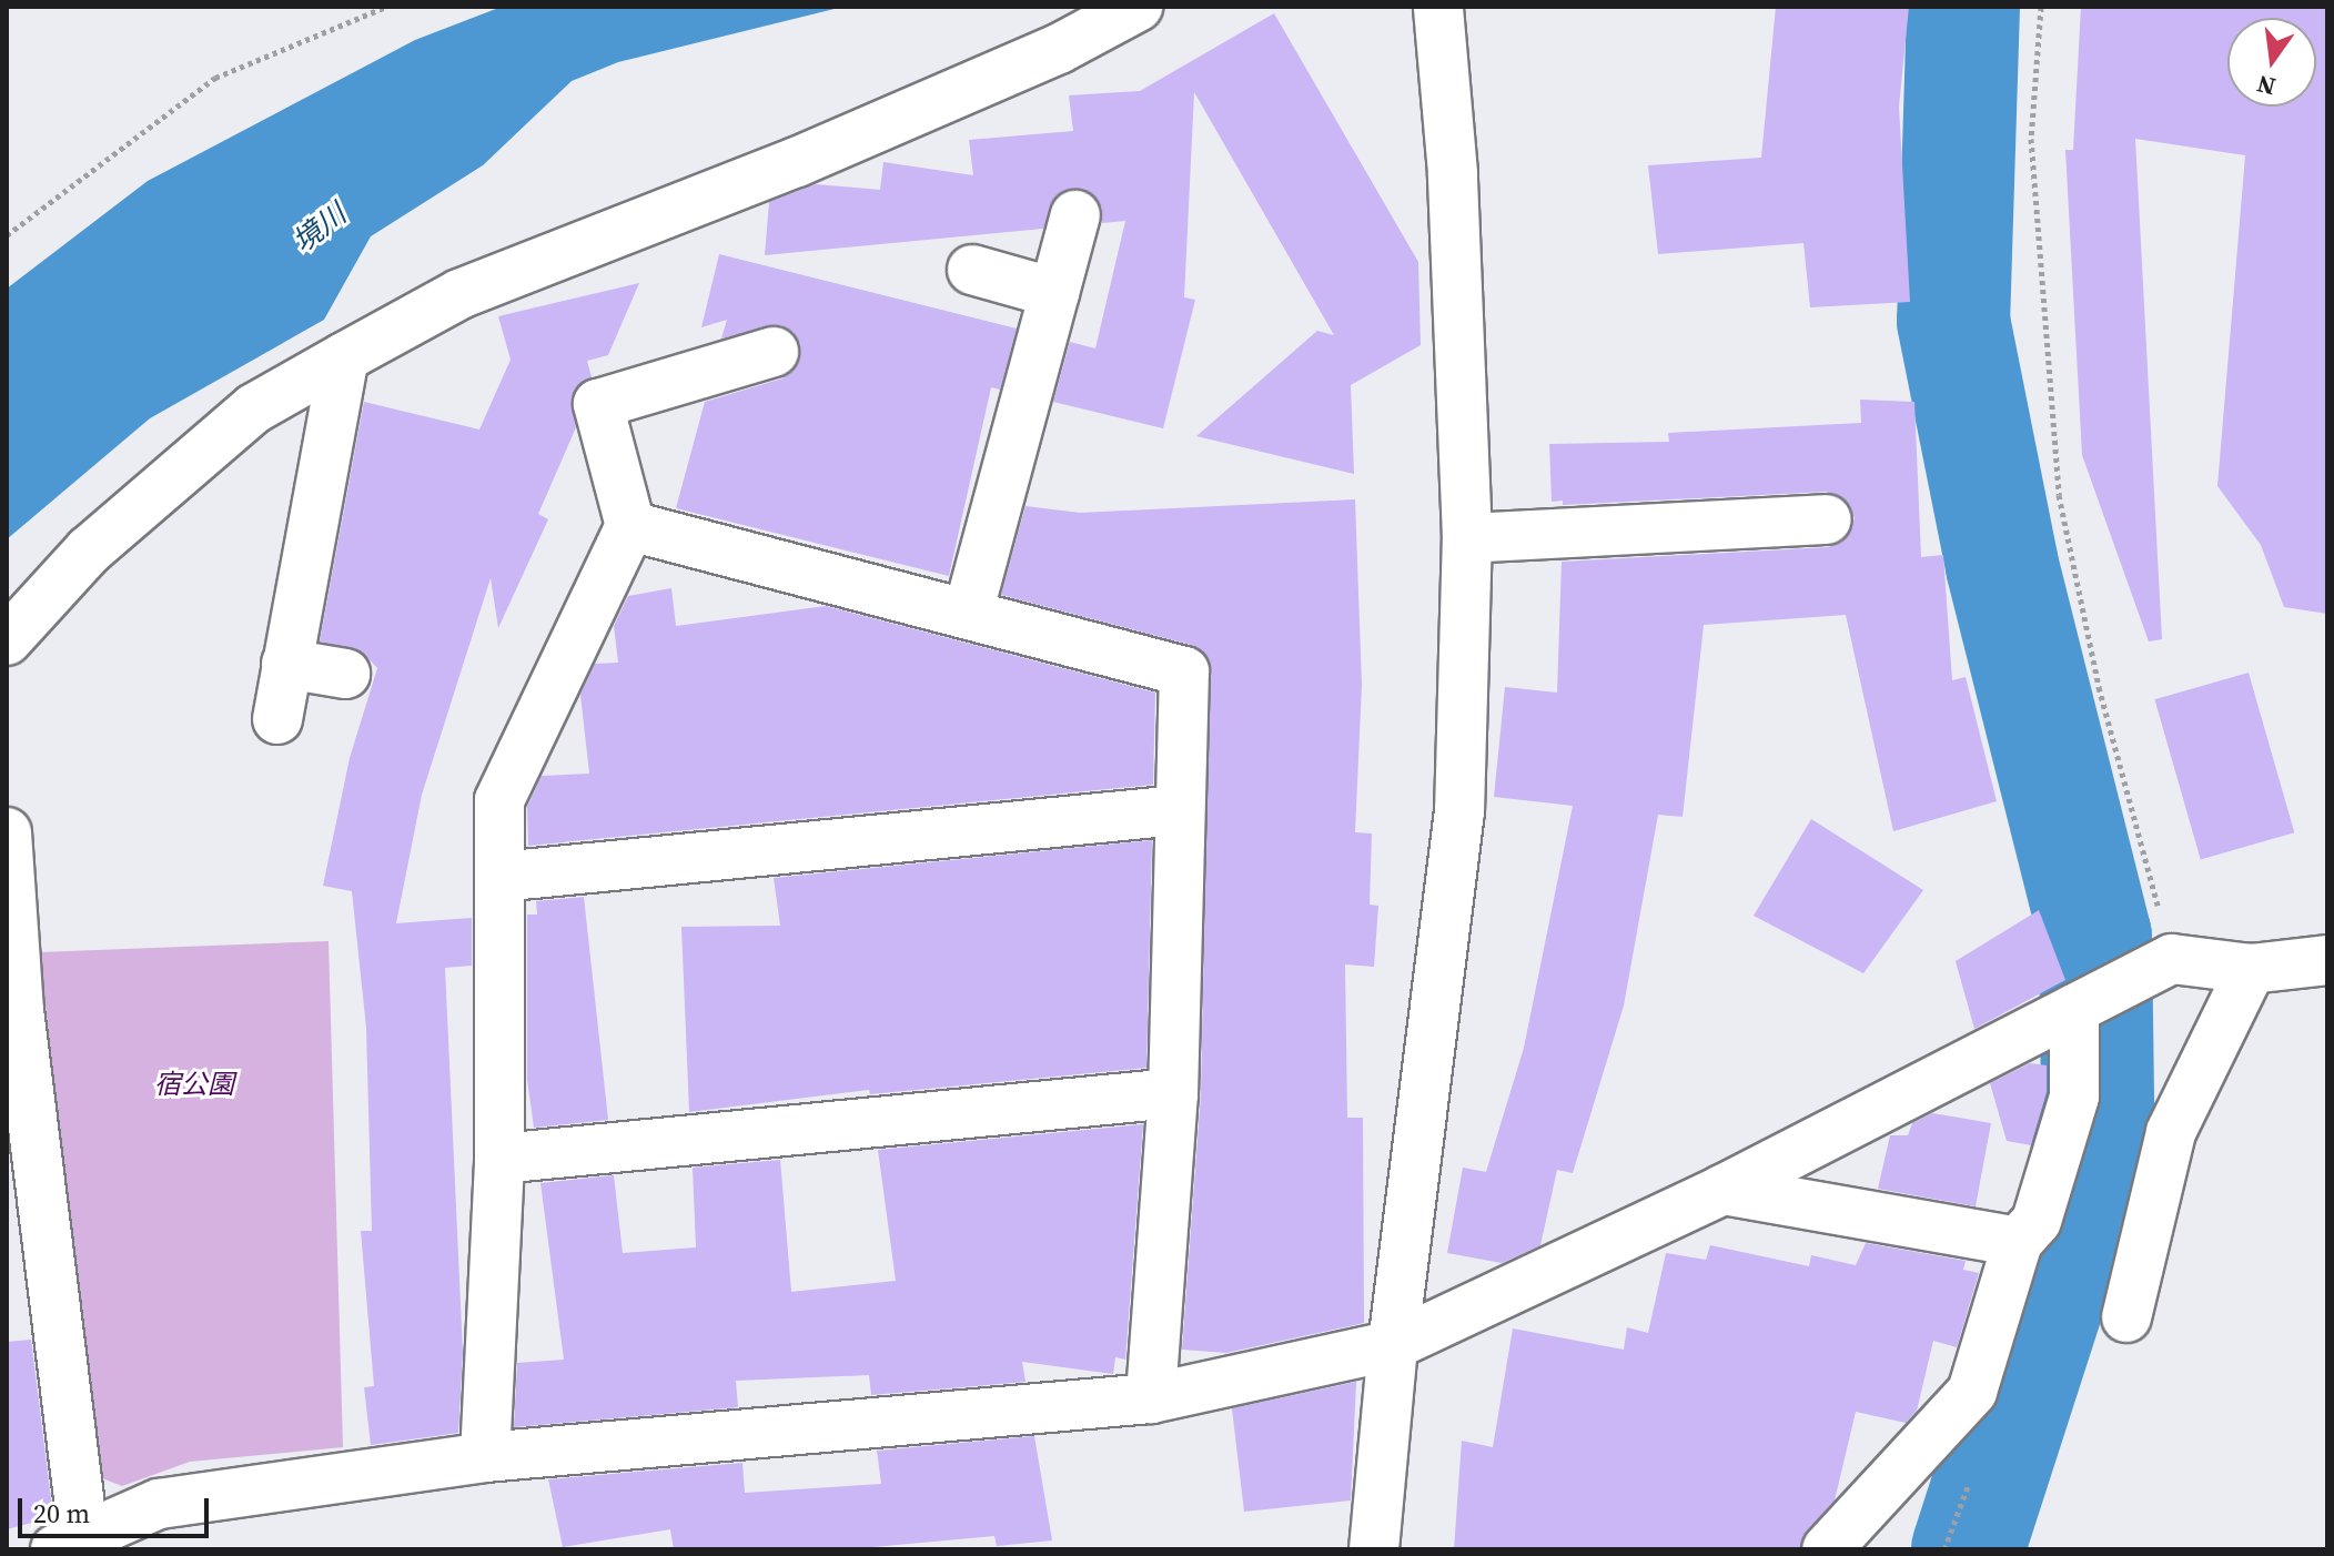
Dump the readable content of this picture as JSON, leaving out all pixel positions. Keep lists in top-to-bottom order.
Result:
{
  "water": ["境川"],
  "parks": ["宿公園"],
  "scale_bar": "20 m",
  "north": "bottom"
}
